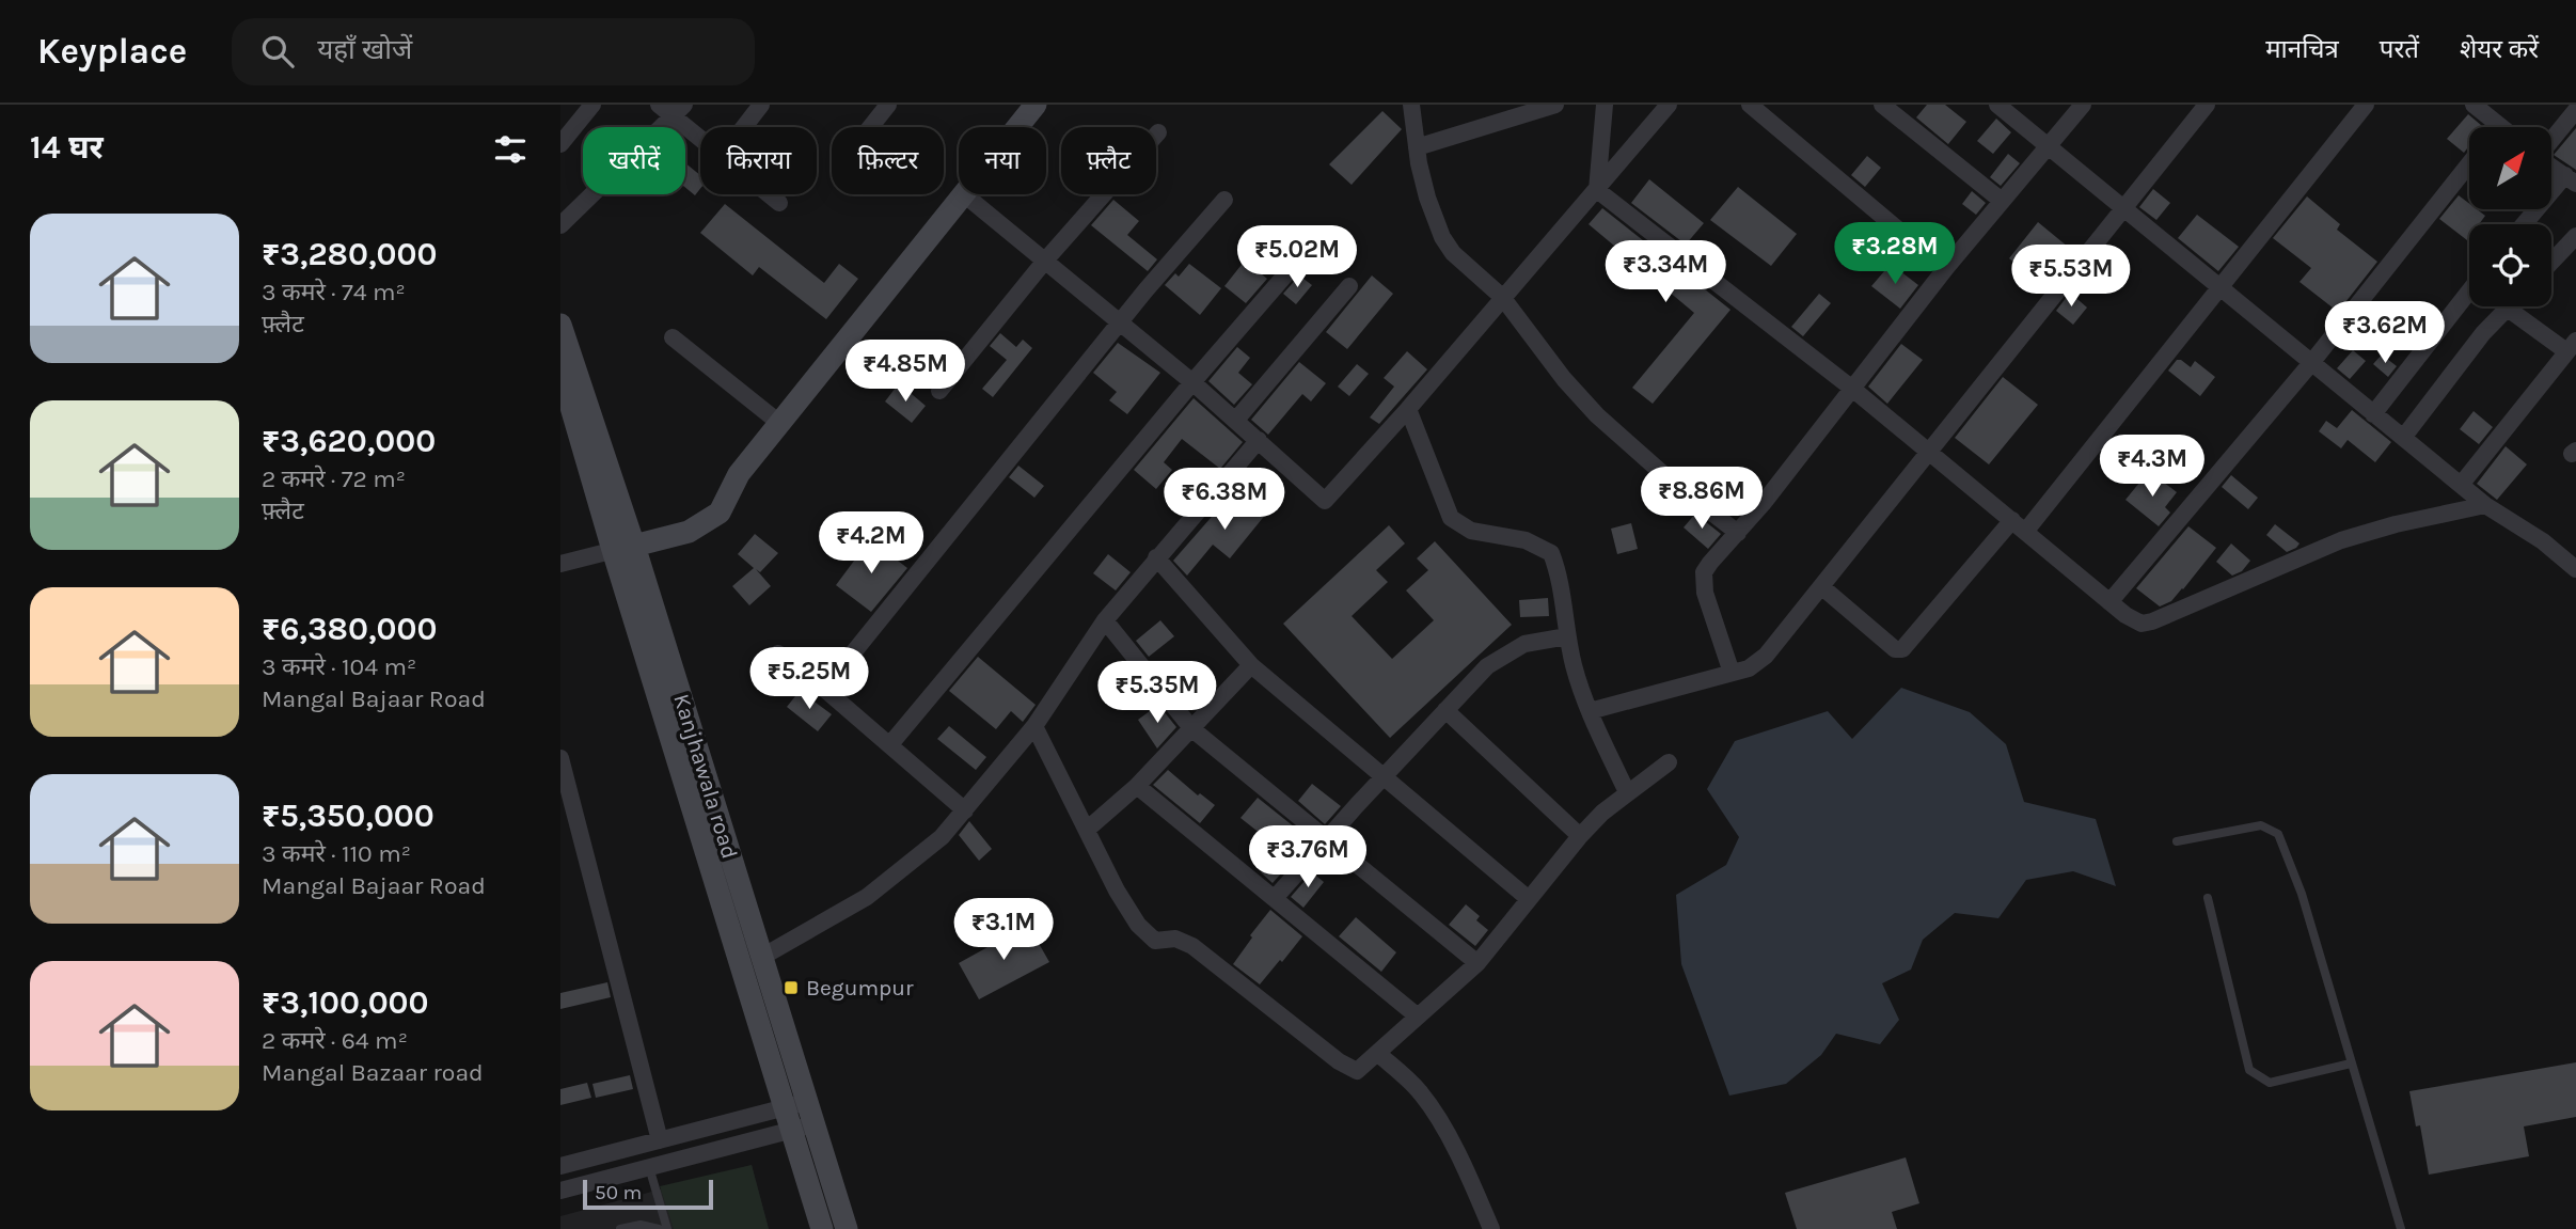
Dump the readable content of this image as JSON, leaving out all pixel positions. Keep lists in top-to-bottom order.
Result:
{
  "streets": {
    "main road": ["Kanjhawala road"]
  },
  "places": {
    "transit": ["Begumpur"]
  },
  "scale_bar": "50 m",
  "north": "top right",
  "page": {
    "header": "Keyplace",
    "search": "यहाँ खोजें",
    "nav": ["मानचित्र", "परतें", "शेयर करें"],
    "heading": "14 घर",
    "chip": [
      "खरीदें",
      "किराया",
      "फ़िल्टर",
      "नया",
      "फ़्लैट"
    ],
    "list": [
      {
        "name": "₹3,280,000",
        "note": "3 कमरे · 74 m² · फ़्लैट"
      },
      {
        "name": "₹3,620,000",
        "note": "2 कमरे · 72 m² · फ़्लैट"
      },
      {
        "name": "₹6,380,000",
        "note": "3 कमरे · 104 m² · Mangal Bajaar Road"
      },
      {
        "name": "₹5,350,000",
        "note": "3 कमरे · 110 m² · Mangal Bajaar Road"
      },
      {
        "name": "₹3,100,000",
        "note": "2 कमरे · 64 m² · Mangal Bazaar road"
      }
    ],
    "price": [
      "₹3.28M",
      "₹5.02M",
      "₹3.34M",
      "₹5.53M",
      "₹3.62M",
      "₹4.85M",
      "₹4.3M",
      "₹8.86M",
      "₹6.38M",
      "₹4.2M",
      "₹5.25M",
      "₹5.35M",
      "₹3.76M",
      "₹3.1M"
    ],
    "scale": "50 m"
  }
}
